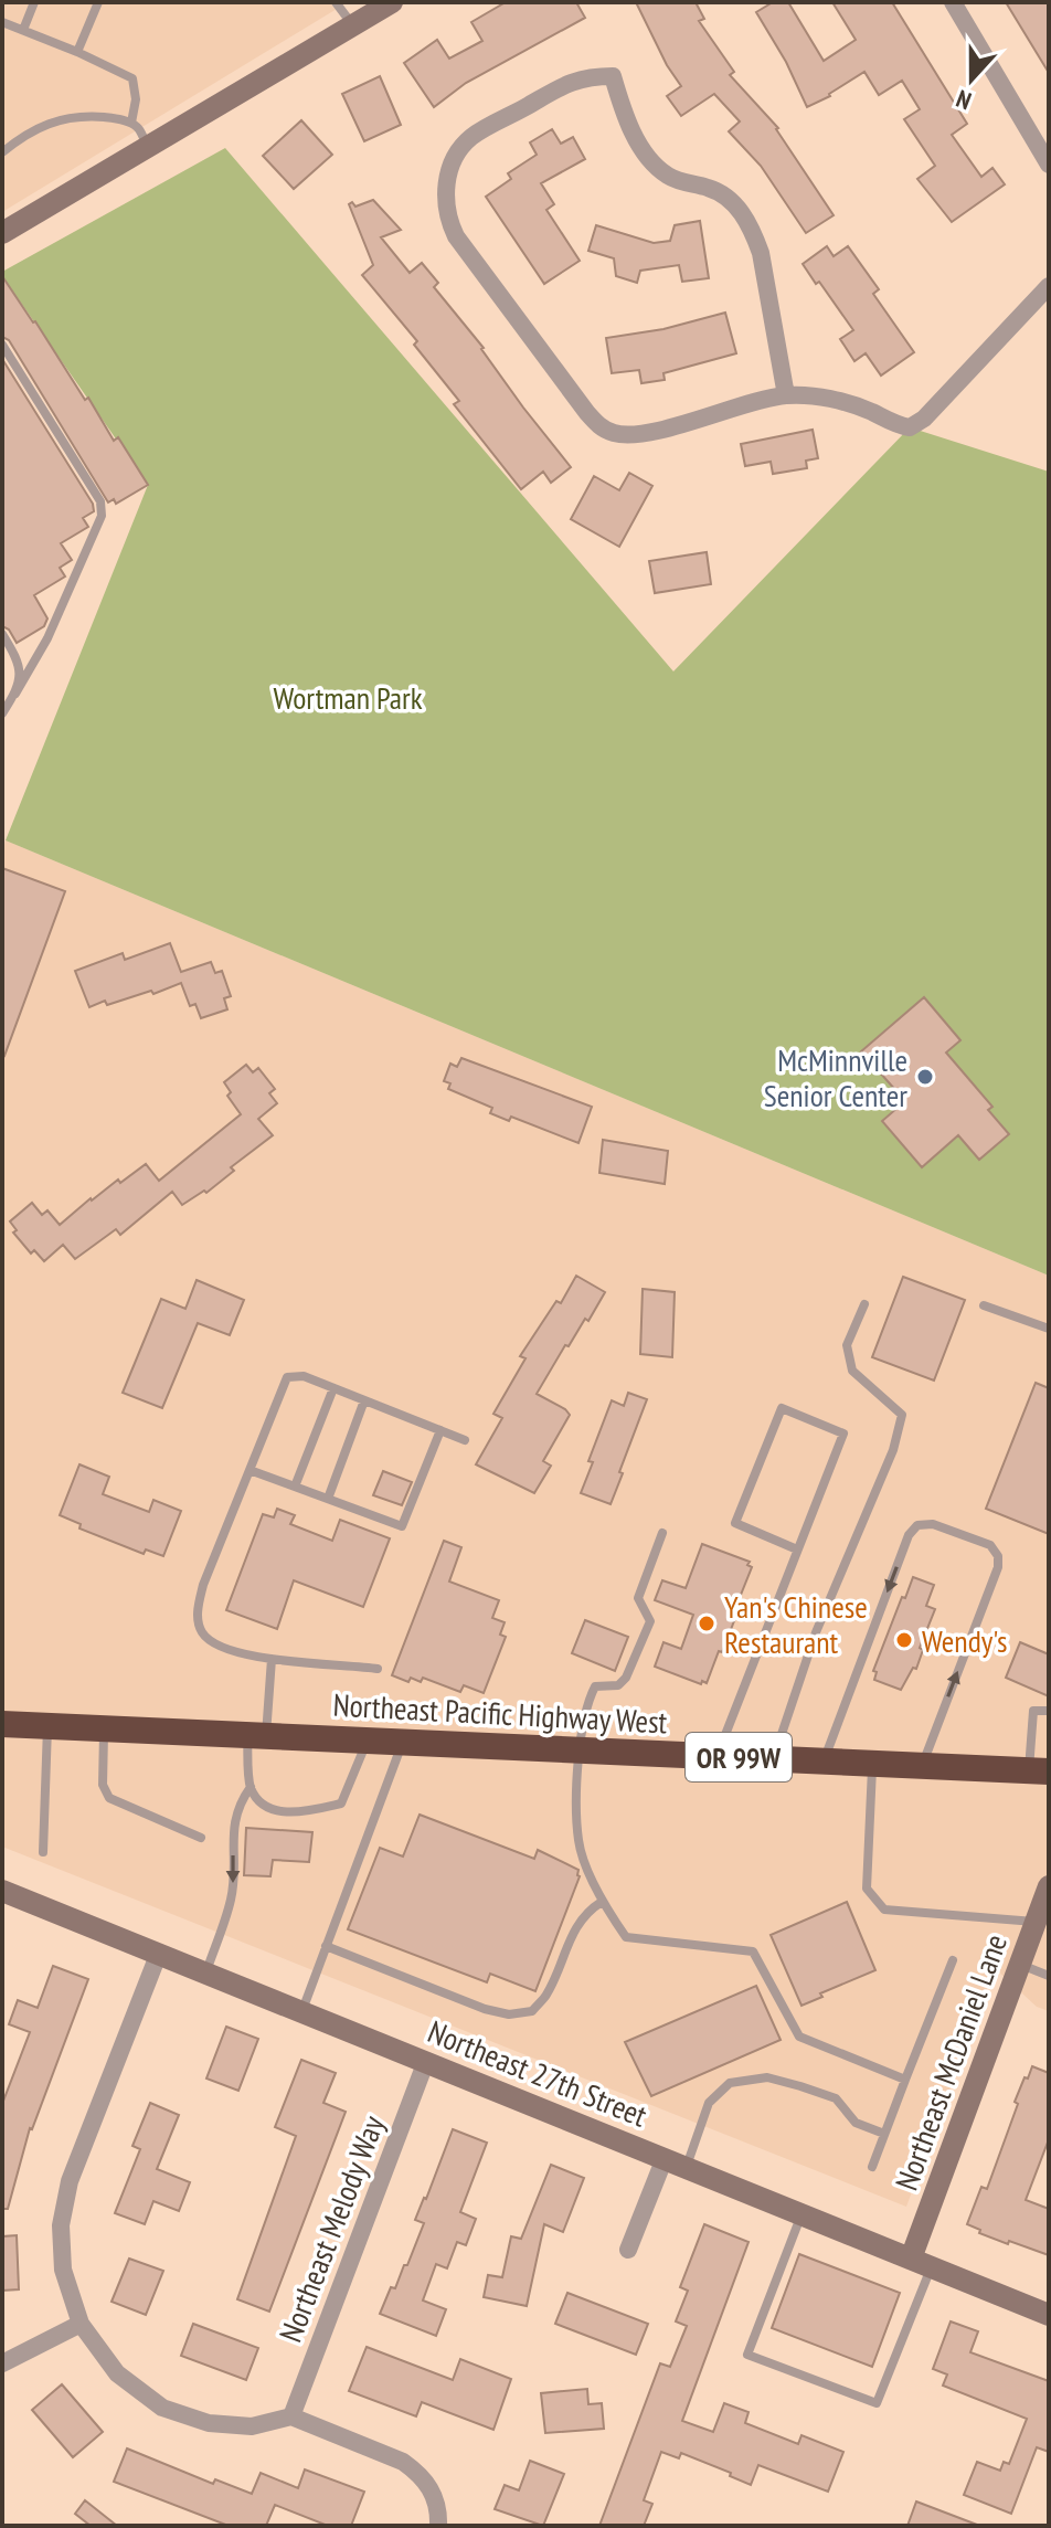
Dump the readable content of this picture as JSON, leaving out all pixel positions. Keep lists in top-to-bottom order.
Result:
{
  "streets": {
    "highway": ["Northeast Pacific Highway West", "OR 99W"],
    "street": ["Northeast McDaniel Lane", "Northeast 27th Street", "Northeast Melody Way"]
  },
  "crossings": [
    ["Northeast McDaniel Lane", "Northeast 27th Street"],
    ["Northeast 27th Street", "Northeast Melody Way"]
  ],
  "parks": ["Wortman Park"],
  "places": ["McMinnville Senior Center", "Yan's Chinese Restaurant", "Wendy's"],
  "north": "bottom"
}
